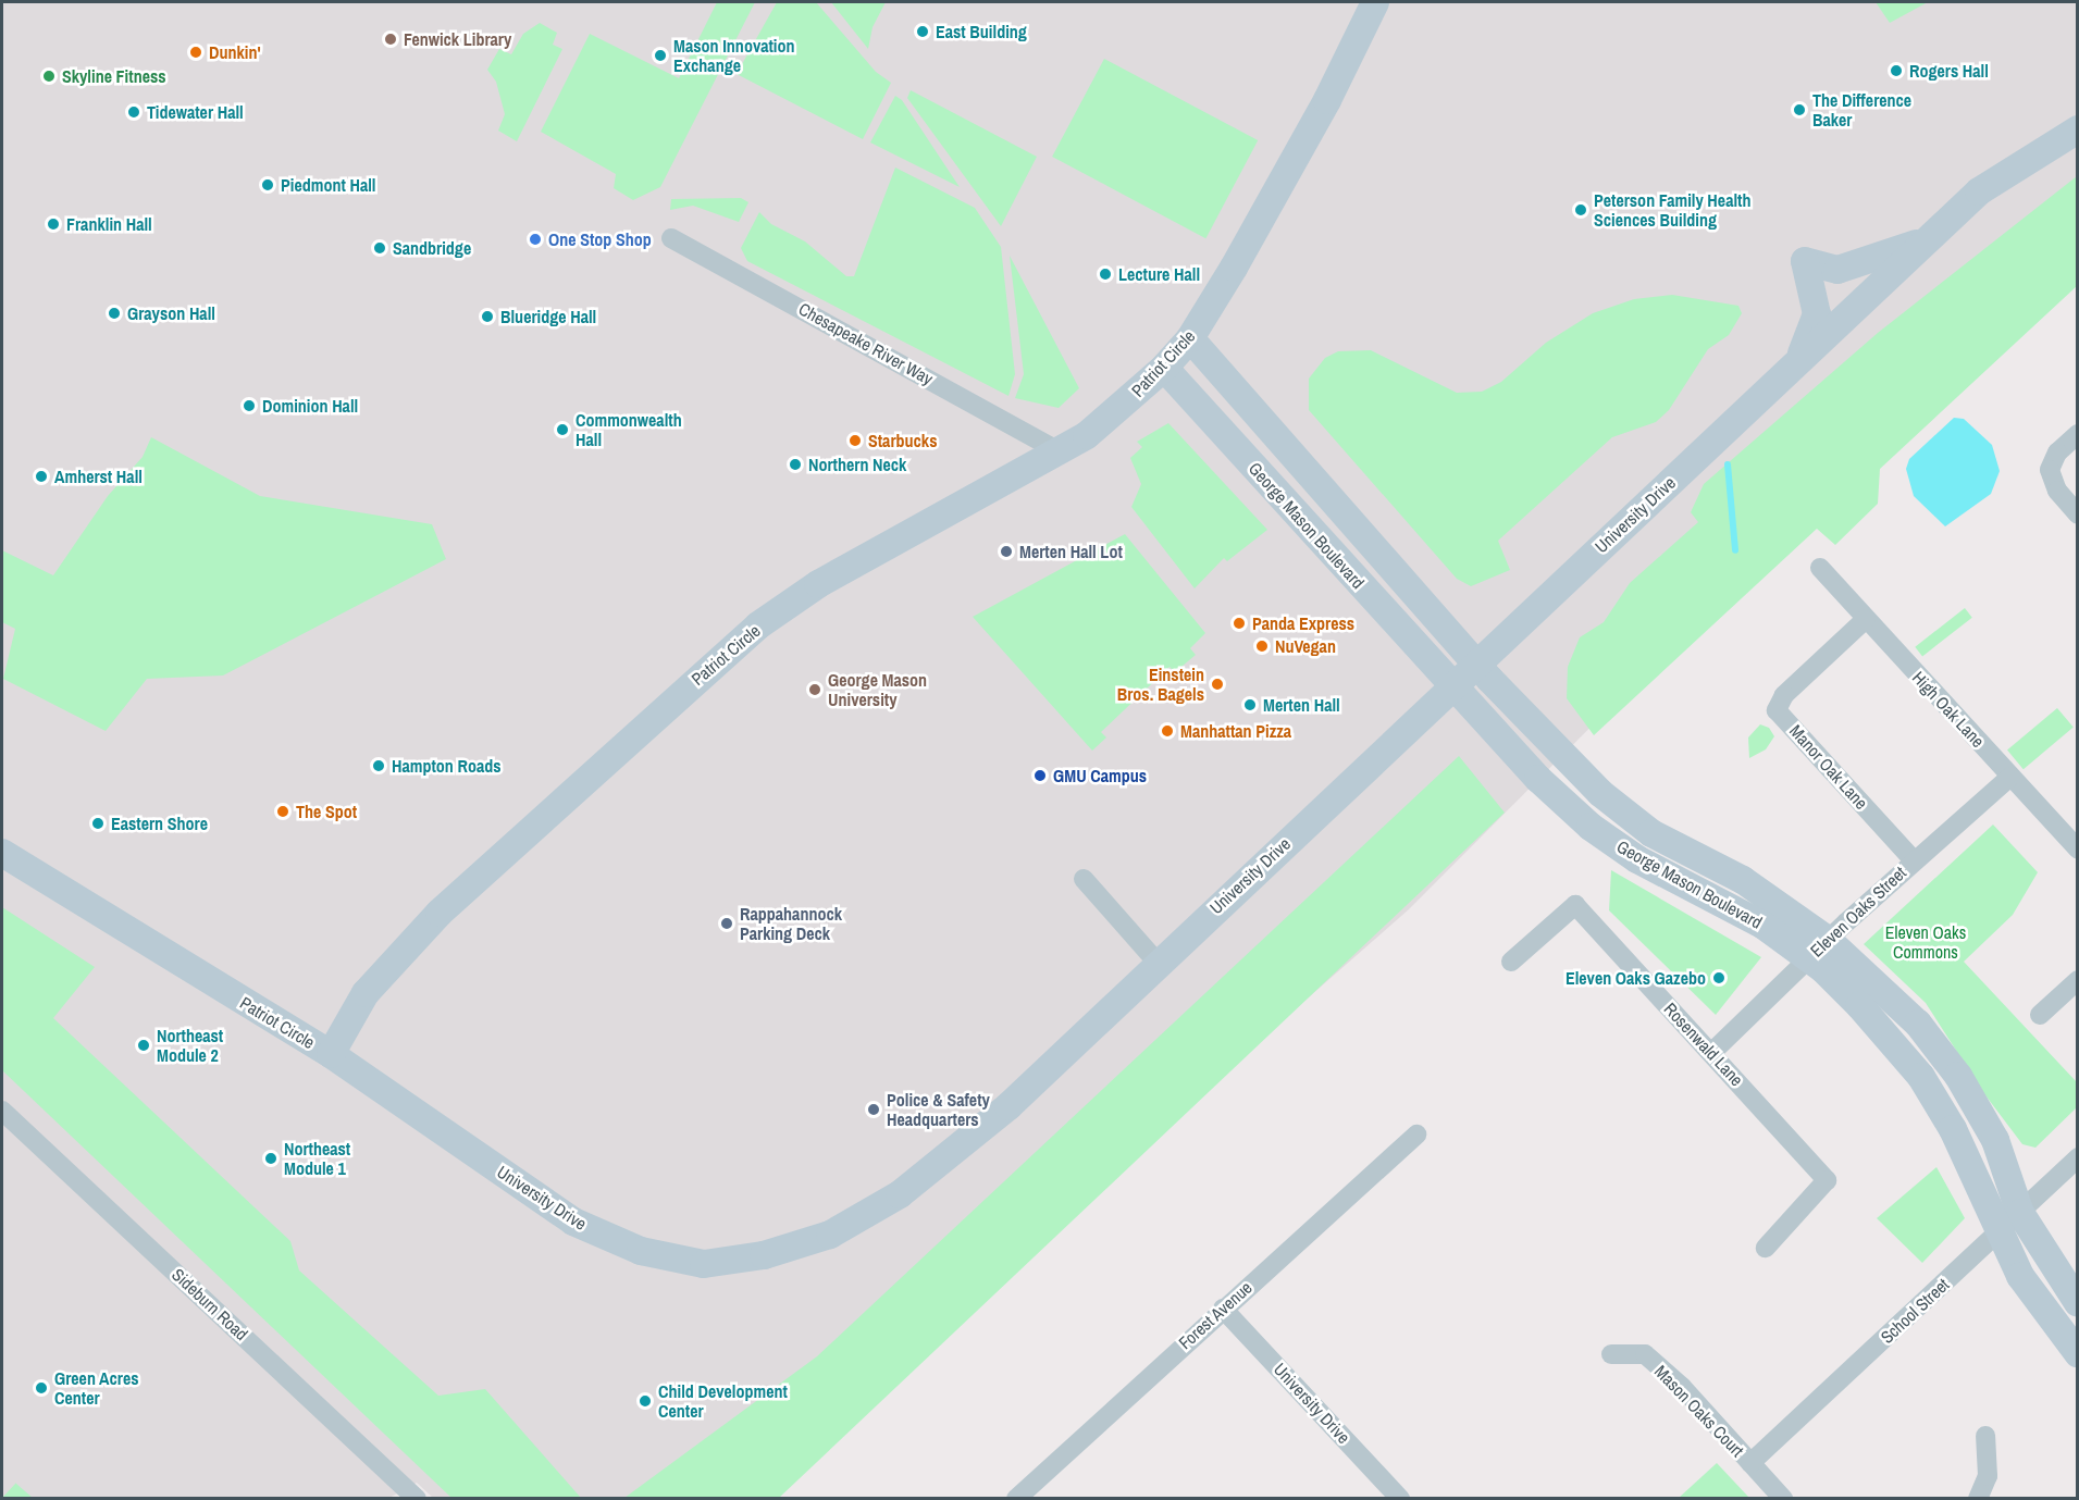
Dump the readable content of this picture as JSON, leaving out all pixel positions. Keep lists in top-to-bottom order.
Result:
{
  "streets": {
    "street": [
      "Chesapeake River Way",
      "Patriot Circle",
      "University Drive",
      "George Mason Boulevard",
      "High Oak Lane",
      "Manor Oak Lane",
      "Eleven Oaks Street",
      "Rosenwald Lane",
      "Sideburn Road",
      "School Street",
      "Forest Avenue",
      "Mason Oaks Court"
    ]
  },
  "crossings": [
    ["Chesapeake River Way", "Patriot Circle"],
    ["Patriot Circle", "University Drive"],
    ["Patriot Circle", "George Mason Boulevard"],
    ["University Drive", "George Mason Boulevard"],
    ["University Drive", "Forest Avenue"],
    ["George Mason Boulevard", "Eleven Oaks Street"],
    ["George Mason Boulevard", "School Street"],
    ["High Oak Lane", "Manor Oak Lane"],
    ["High Oak Lane", "Eleven Oaks Street"],
    ["Manor Oak Lane", "Eleven Oaks Street"],
    ["Eleven Oaks Street", "Rosenwald Lane"],
    ["School Street", "Mason Oaks Court"]
  ],
  "parks": ["Eleven Oaks Commons"],
  "places": [
    "East Building",
    "Fenwick Library",
    "Dunkin'",
    "Mason Innovation Exchange",
    "Rogers Hall",
    "Skyline Fitness",
    "The Difference Baker",
    "Tidewater Hall",
    "Piedmont Hall",
    "Peterson Family Health Sciences Building",
    "Franklin Hall",
    "One Stop Shop",
    "Sandbridge",
    "Lecture Hall",
    "Grayson Hall",
    "Blueridge Hall",
    "Dominion Hall",
    "Commonwealth Hall",
    "Starbucks",
    "Northern Neck",
    "Amherst Hall",
    "Merten Hall Lot",
    "Panda Express",
    "NuVegan",
    "Einstein Bros. Bagels",
    "George Mason University",
    "Merten Hall",
    "Manhattan Pizza",
    "Hampton Roads",
    "GMU Campus",
    "The Spot",
    "Eastern Shore",
    "Rappahannock Parking Deck",
    "Eleven Oaks Gazebo",
    "Northeast Module 2",
    "Police & Safety Headquarters",
    "Northeast Module 1",
    "Green Acres Center",
    "Child Development Center"
  ]
}
